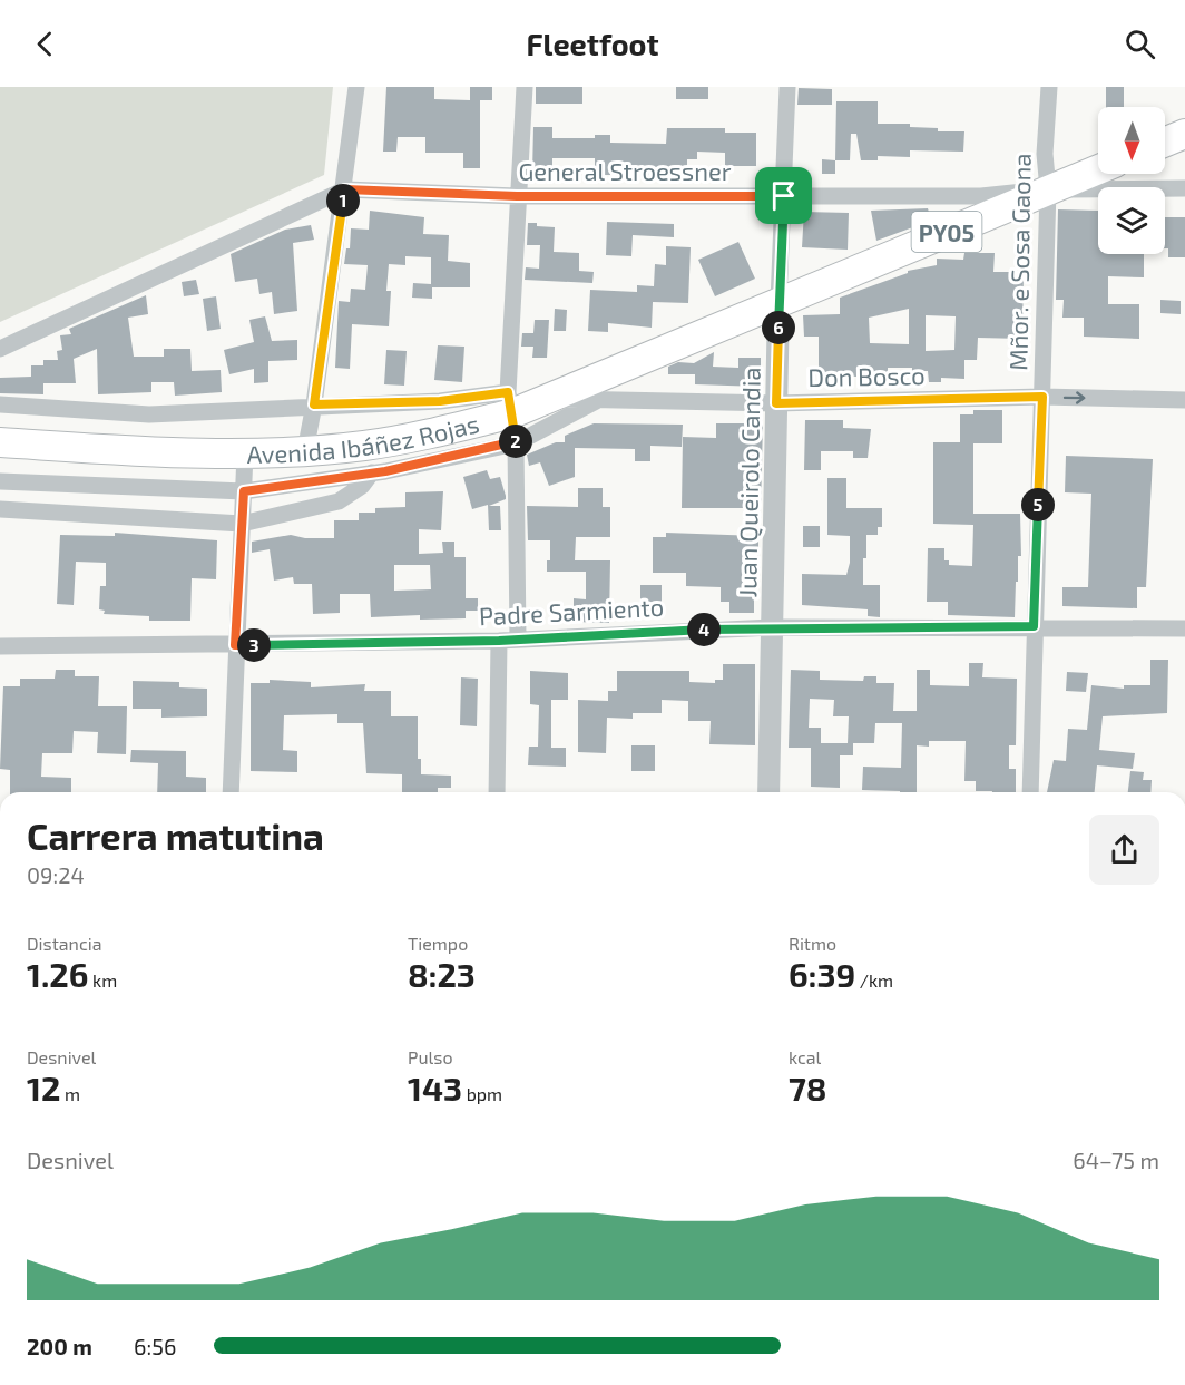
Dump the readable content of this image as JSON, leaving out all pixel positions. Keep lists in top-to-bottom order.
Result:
{
  "streets": {
    "highway": ["PY05", "Avenida Ibáñez Rojas"],
    "street": [
      "General Stroessner",
      "Mñor. e Sosa Gaona",
      "Don Bosco",
      "Juan Queirolo Candia",
      "Padre Sarmiento"
    ]
  },
  "crossings": [
    ["General Stroessner", "Mñor. e Sosa Gaona"],
    ["General Stroessner", "Avenida Ibáñez Rojas"],
    ["General Stroessner", "Juan Queirolo Candia"],
    ["Mñor. e Sosa Gaona", "Don Bosco"],
    ["Mñor. e Sosa Gaona", "Avenida Ibáñez Rojas"],
    ["Mñor. e Sosa Gaona", "Padre Sarmiento"],
    ["Don Bosco", "Avenida Ibáñez Rojas"],
    ["Don Bosco", "Juan Queirolo Candia"],
    ["Avenida Ibáñez Rojas", "Juan Queirolo Candia"],
    ["Juan Queirolo Candia", "Padre Sarmiento"]
  ],
  "north": "bottom",
  "page": {
    "header": "Fleetfoot",
    "pins": [
      "1",
      "6",
      "2",
      "5",
      "4",
      "3"
    ],
    "heading": ["Carrera matutina", "09:24"],
    "stats": [
      ["Distancia", "1.26 km"],
      ["Tiempo", "8:23"],
      ["Ritmo", "6:39 /km"],
      ["Desnivel", "12 m"],
      ["Pulso", "143 bpm"],
      ["kcal", "78"]
    ],
    "chart": ["Desnivel", "64–75 m"],
    "list": [
      {
        "name": "200 m",
        "note": "6:56"
      }
    ]
  }
}
